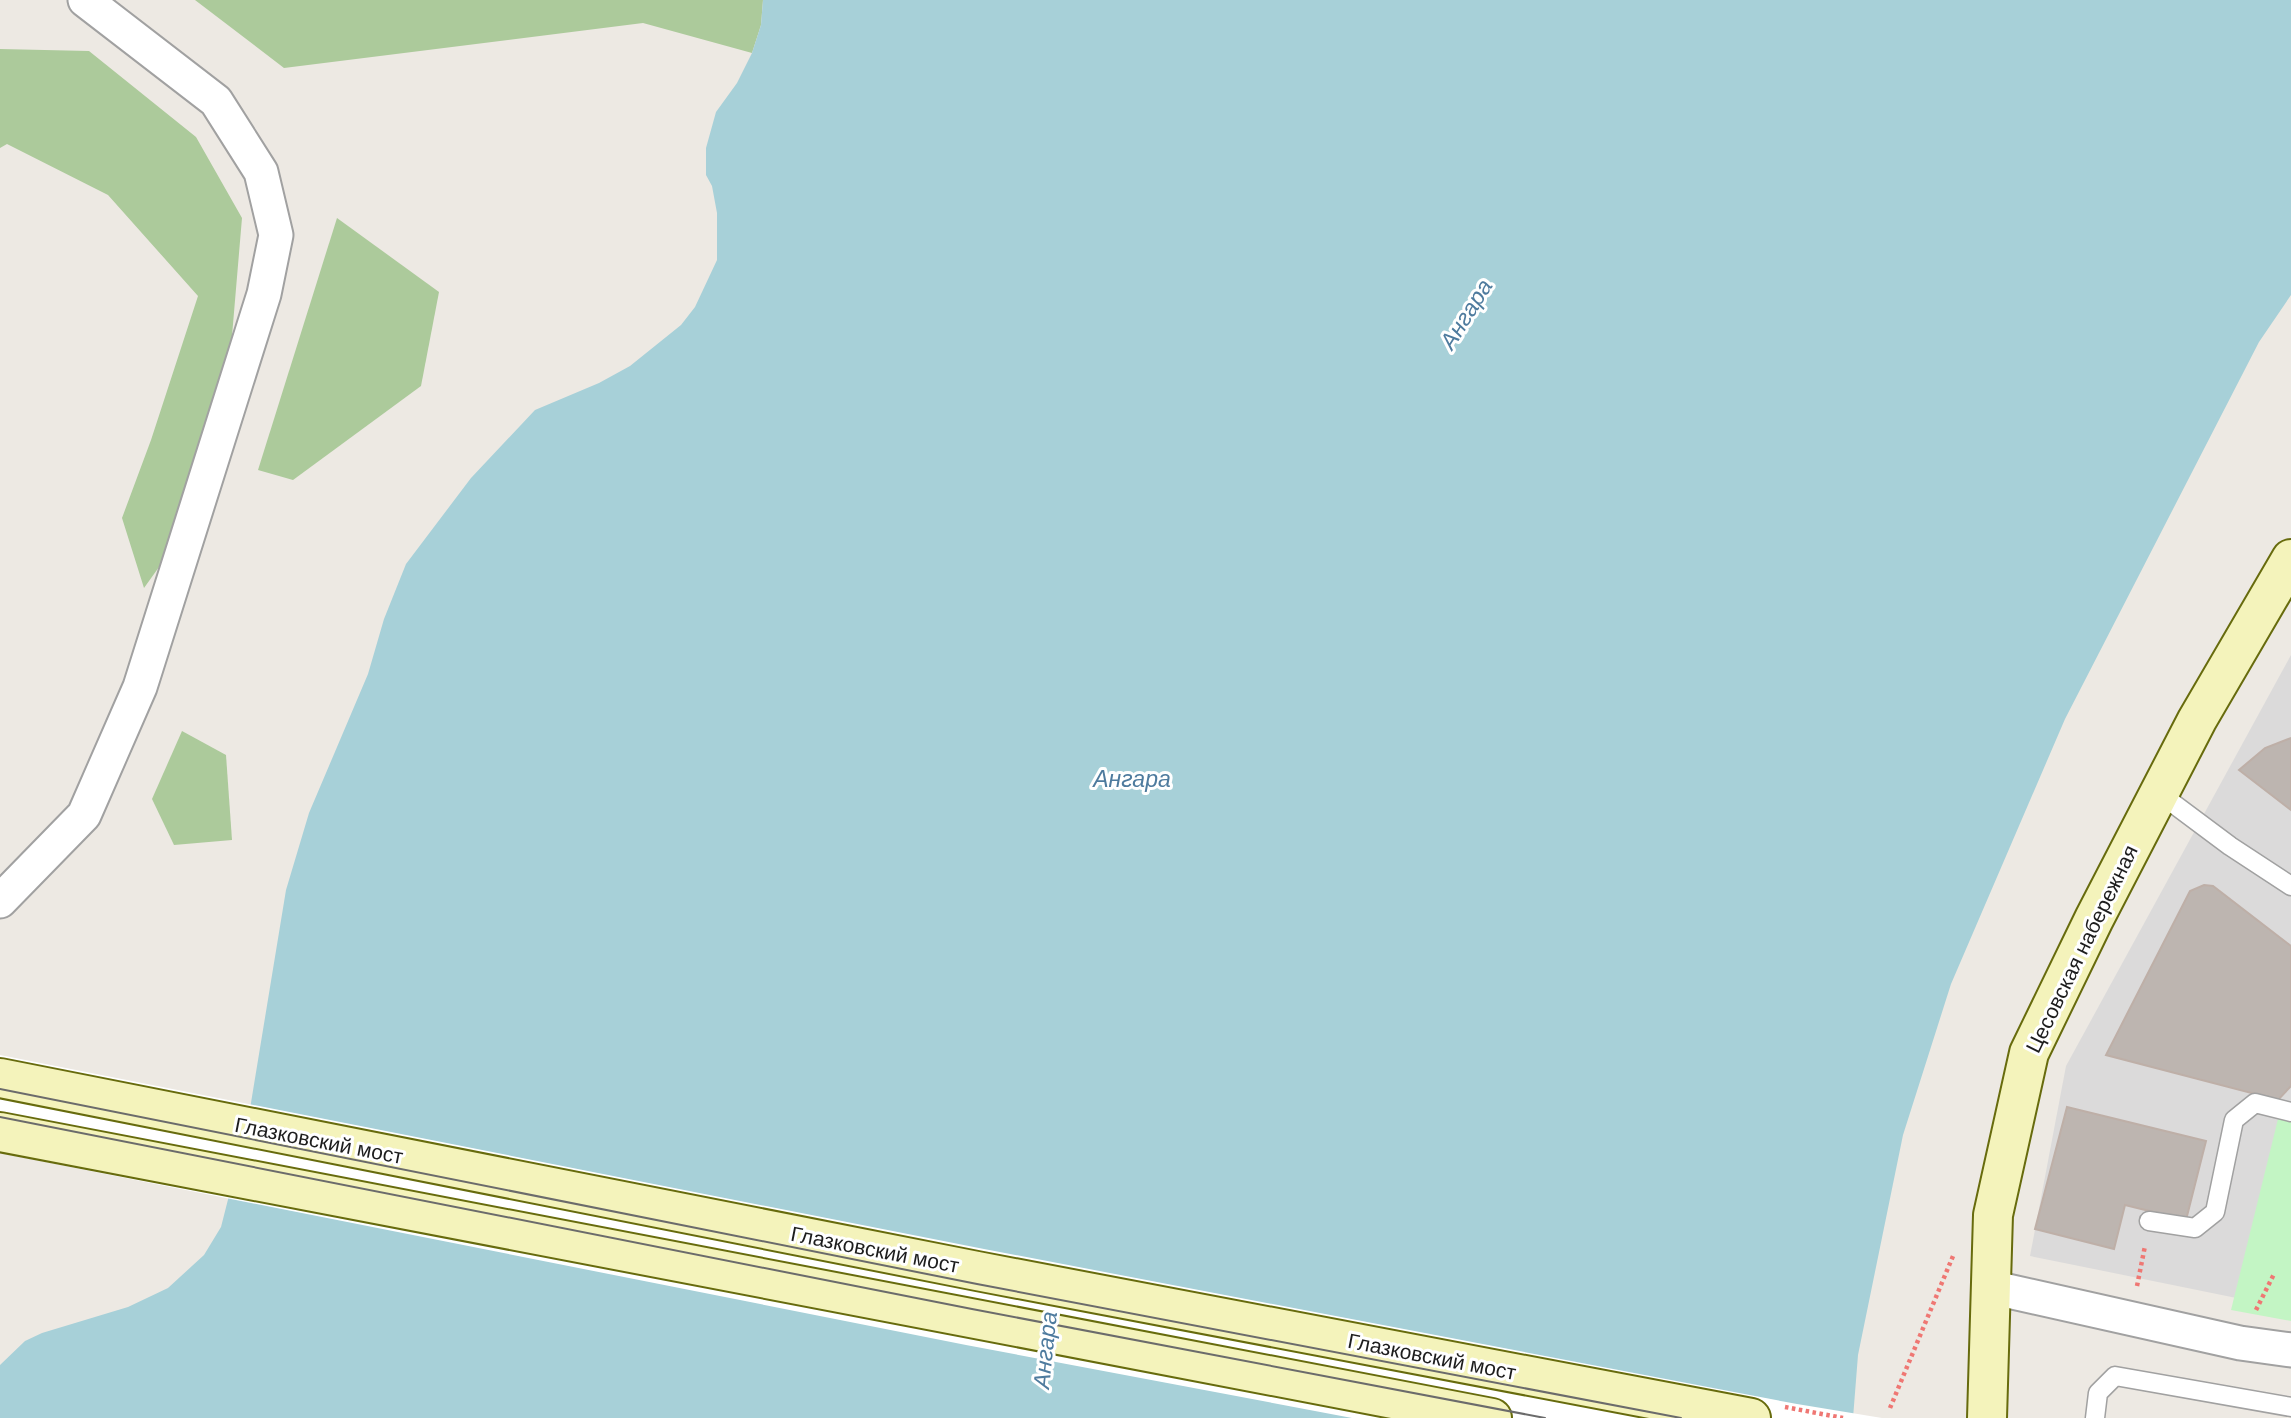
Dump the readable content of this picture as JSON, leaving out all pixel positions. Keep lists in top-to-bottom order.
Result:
{
  "streets": {
    "main road": ["Цесовская набережная", "Глазковский мост"]
  },
  "water": ["Ангара"]
}
